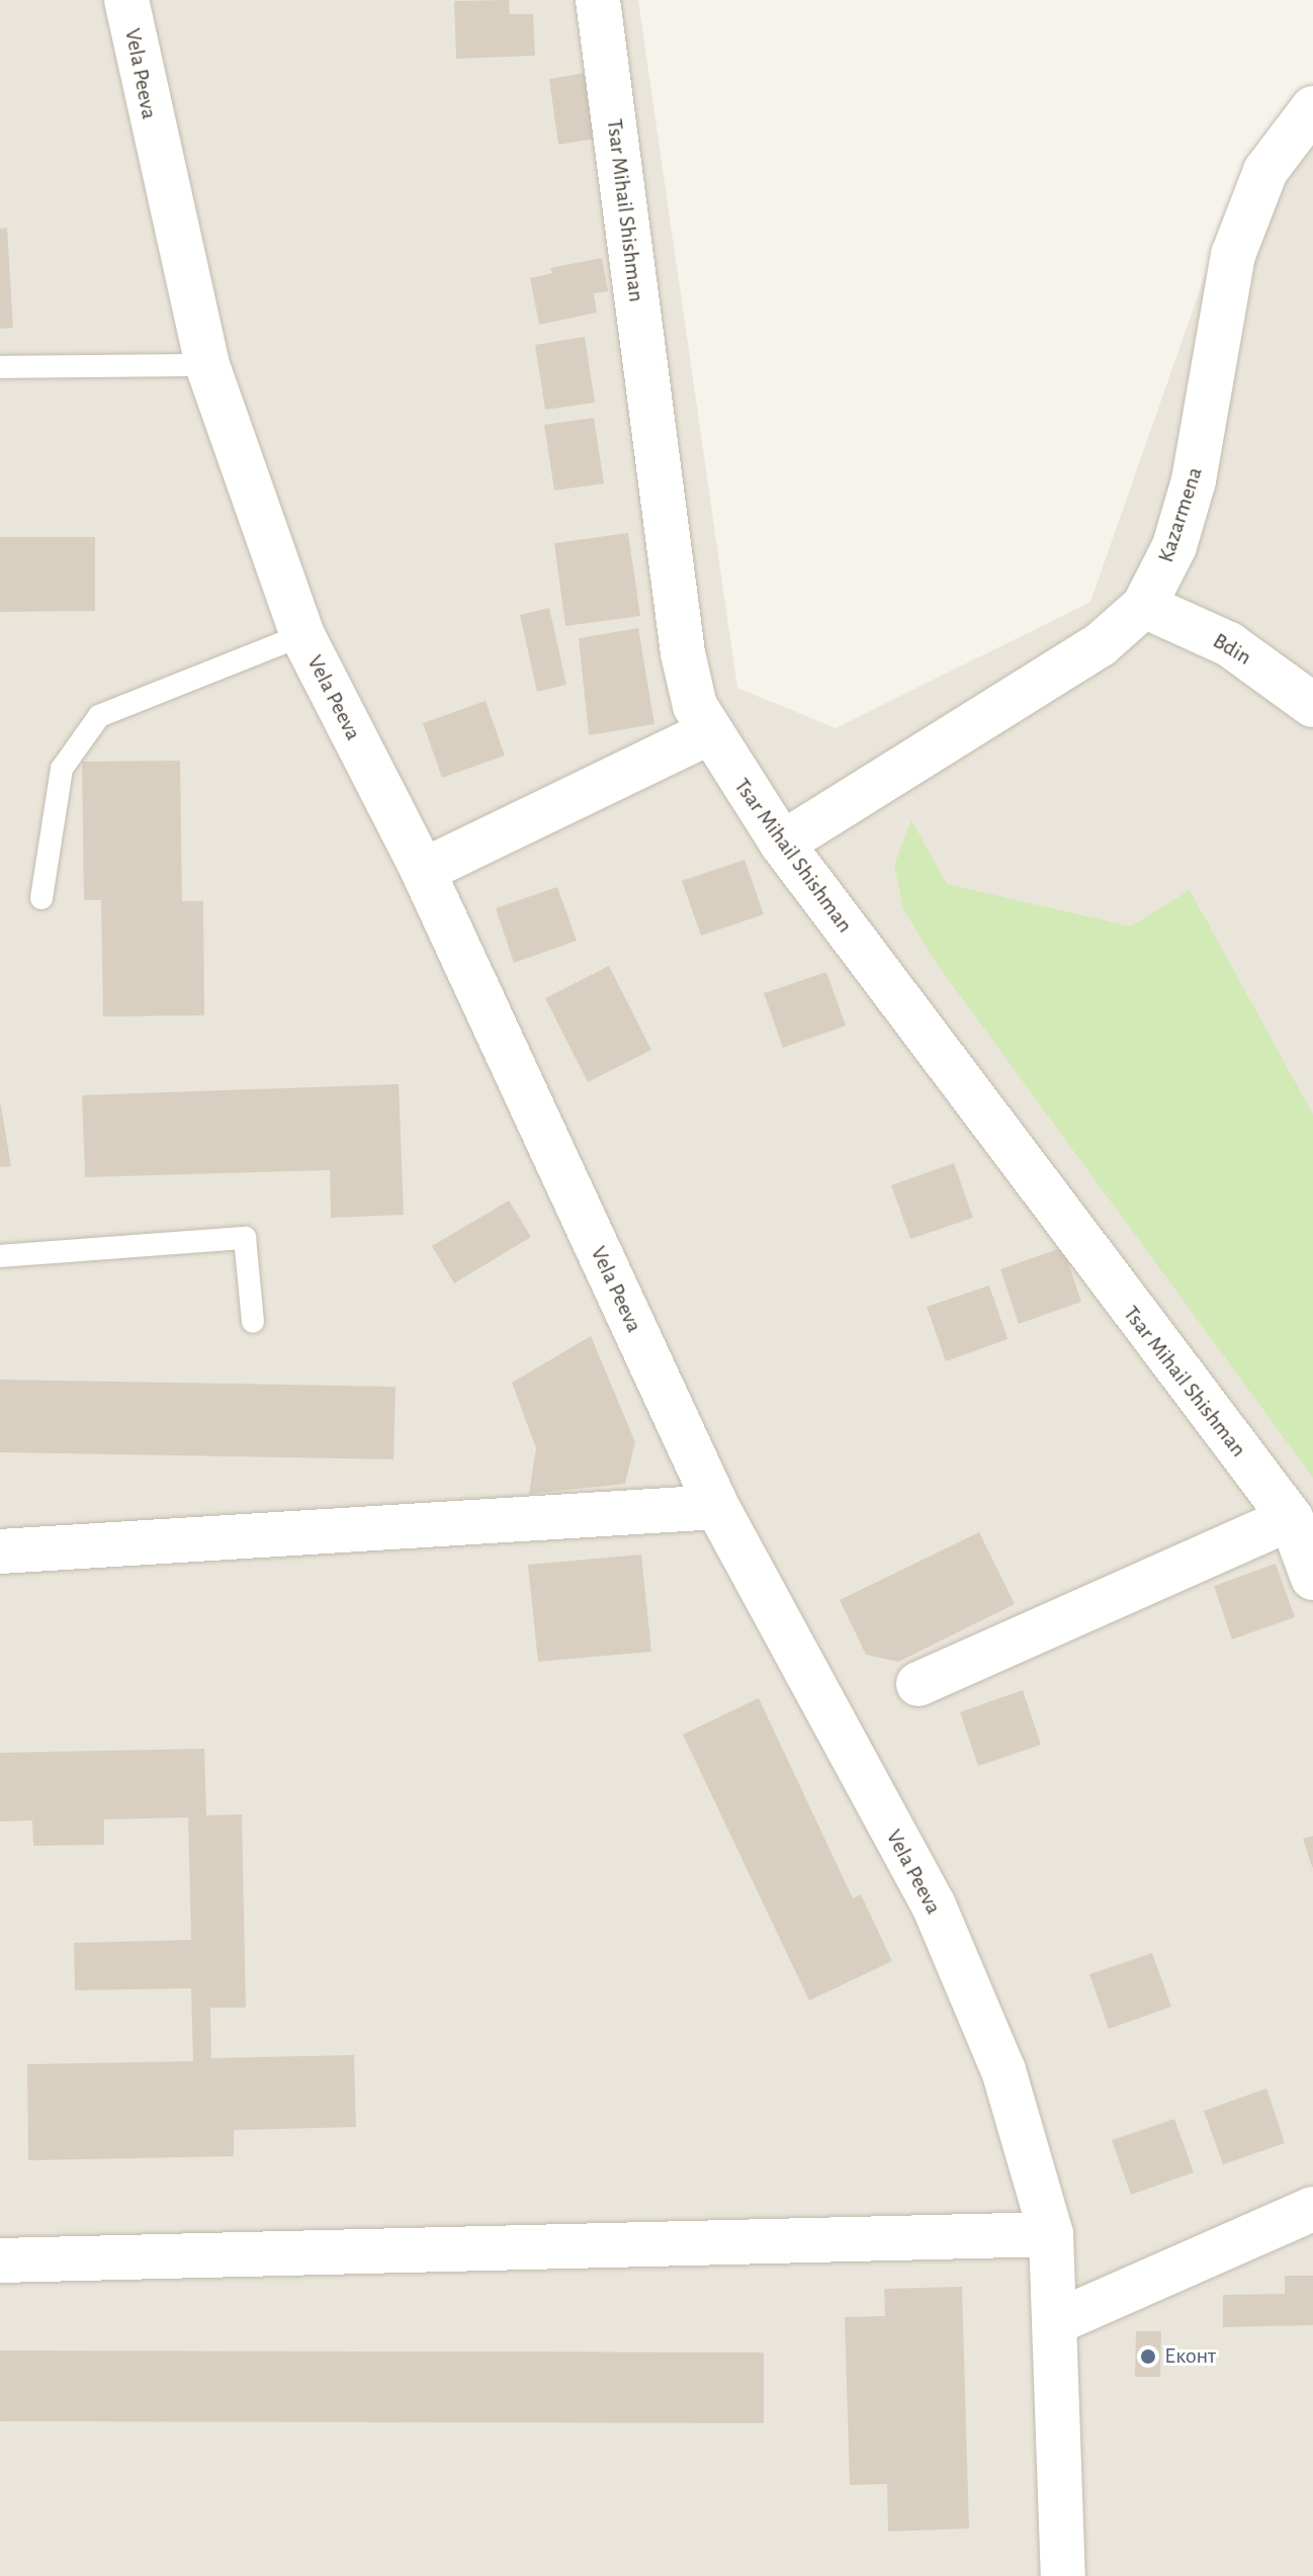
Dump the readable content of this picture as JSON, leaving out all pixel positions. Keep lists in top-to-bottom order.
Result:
{
  "streets": {
    "street": [
      "Vela Peeva",
      "Tsar Mihail Shishman",
      "Kazarmena",
      "Bdin"
    ]
  },
  "crossings": [
    ["Tsar Mihail Shishman", "Kazarmena"],
    ["Kazarmena", "Bdin"]
  ],
  "places": ["Еконт"]
}
